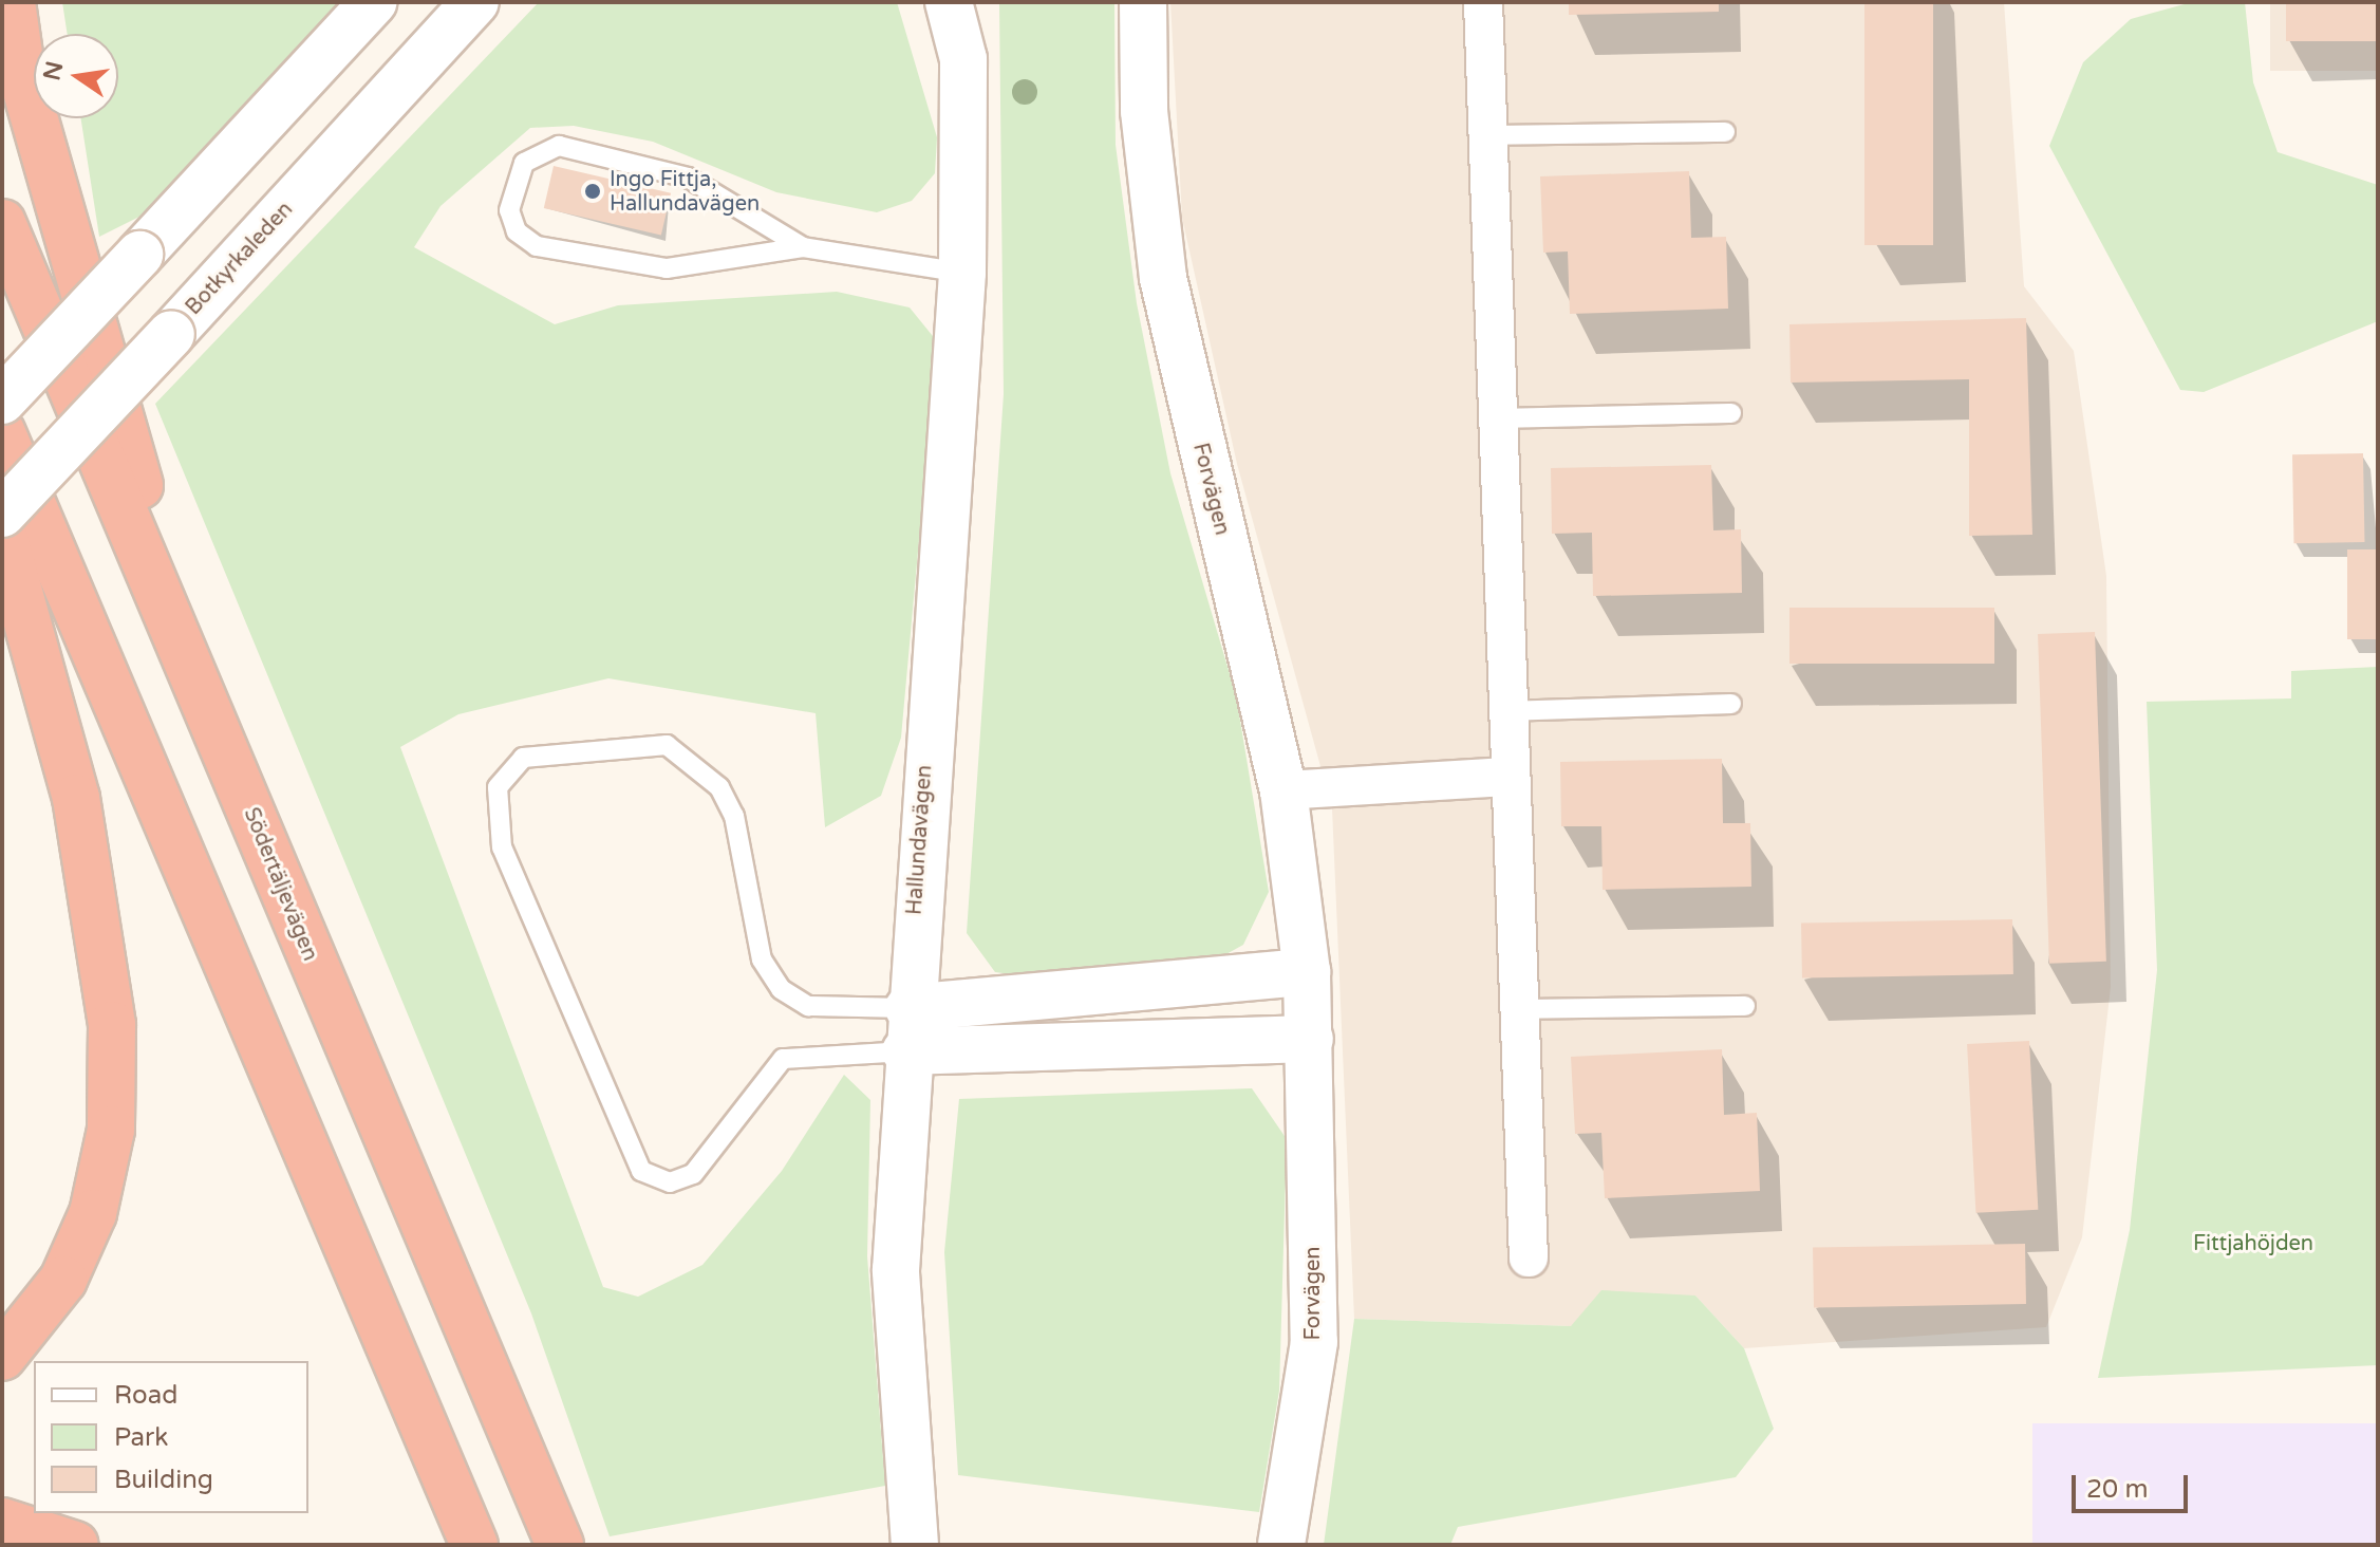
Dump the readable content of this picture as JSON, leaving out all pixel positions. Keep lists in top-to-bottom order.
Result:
{
  "streets": {
    "highway": ["Södertäljevägen"],
    "main road": ["Botkyrkaleden", "Forvägen", "Hallundavägen"]
  },
  "parks": ["Fittjahöjden"],
  "places": ["Ingo Fittja, Hallundavägen"],
  "legend": ["Road", "Park", "Building"],
  "scale_bar": "20 m",
  "north": "left"
}
